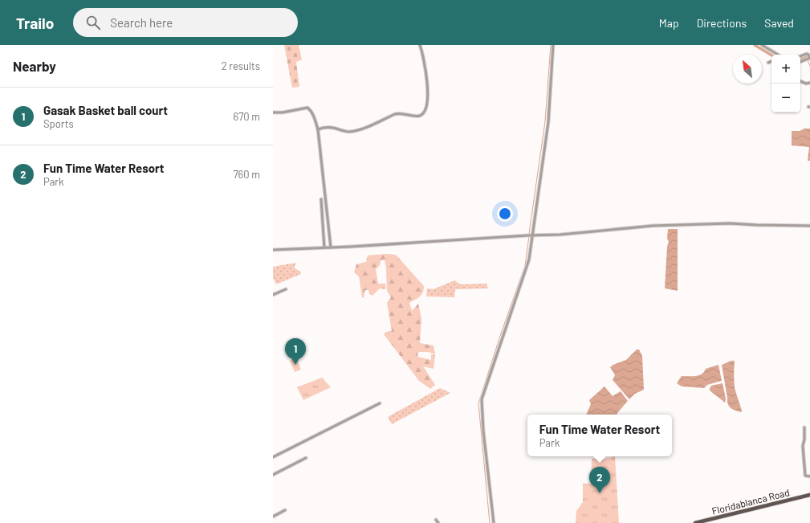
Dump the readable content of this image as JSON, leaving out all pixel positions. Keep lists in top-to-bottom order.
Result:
{
  "streets": {
    "main road": ["Floridablanca Road"]
  },
  "north": "top left",
  "page": {
    "header": "Trailo",
    "search": "Search here",
    "nav": ["Map", "Directions", "Saved"],
    "heading": ["Nearby", "2 results"],
    "map_buttons": ["+", "−"],
    "list": [
      {
        "mark": "1",
        "name": "Gasak Basket ball court",
        "note": "Sports",
        "value": "670 m"
      },
      {
        "mark": "2",
        "name": "Fun Time Water Resort",
        "note": "Park",
        "value": "760 m"
      }
    ],
    "pins": ["1", "2"],
    "popup": ["Fun Time Water Resort", "Park"]
  }
}
